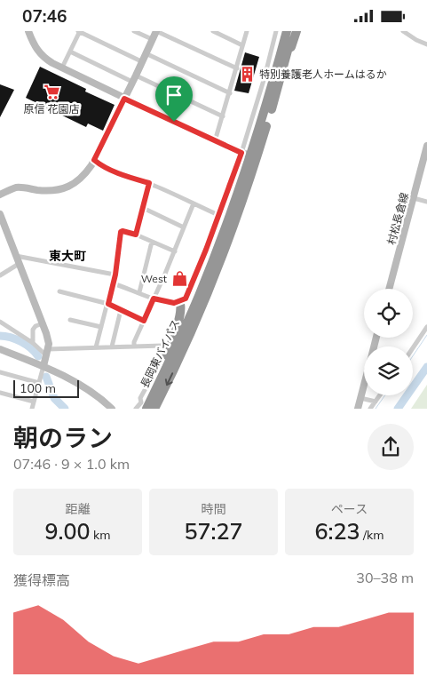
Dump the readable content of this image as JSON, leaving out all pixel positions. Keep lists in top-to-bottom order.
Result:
{
  "streets": {
    "highway": ["長岡東バイパス"],
    "street": ["村松長倉線"]
  },
  "districts": ["東大町"],
  "places": {
    "building": ["特別養護老人ホームはるか"],
    "supermarket": ["原信 花園店"],
    "shop": ["West"]
  },
  "scale_bar": "100 m",
  "page": {
    "status": "07:46",
    "scale": "100 m",
    "heading": ["朝のラン", "07:46 · 9 × 1.0 km"],
    "stats": [
      ["距離", "9.00 km"],
      ["時間", "57:27"],
      ["ペース", "6:23 /km"]
    ],
    "chart": ["獲得標高", "30–38 m"]
  }
}
